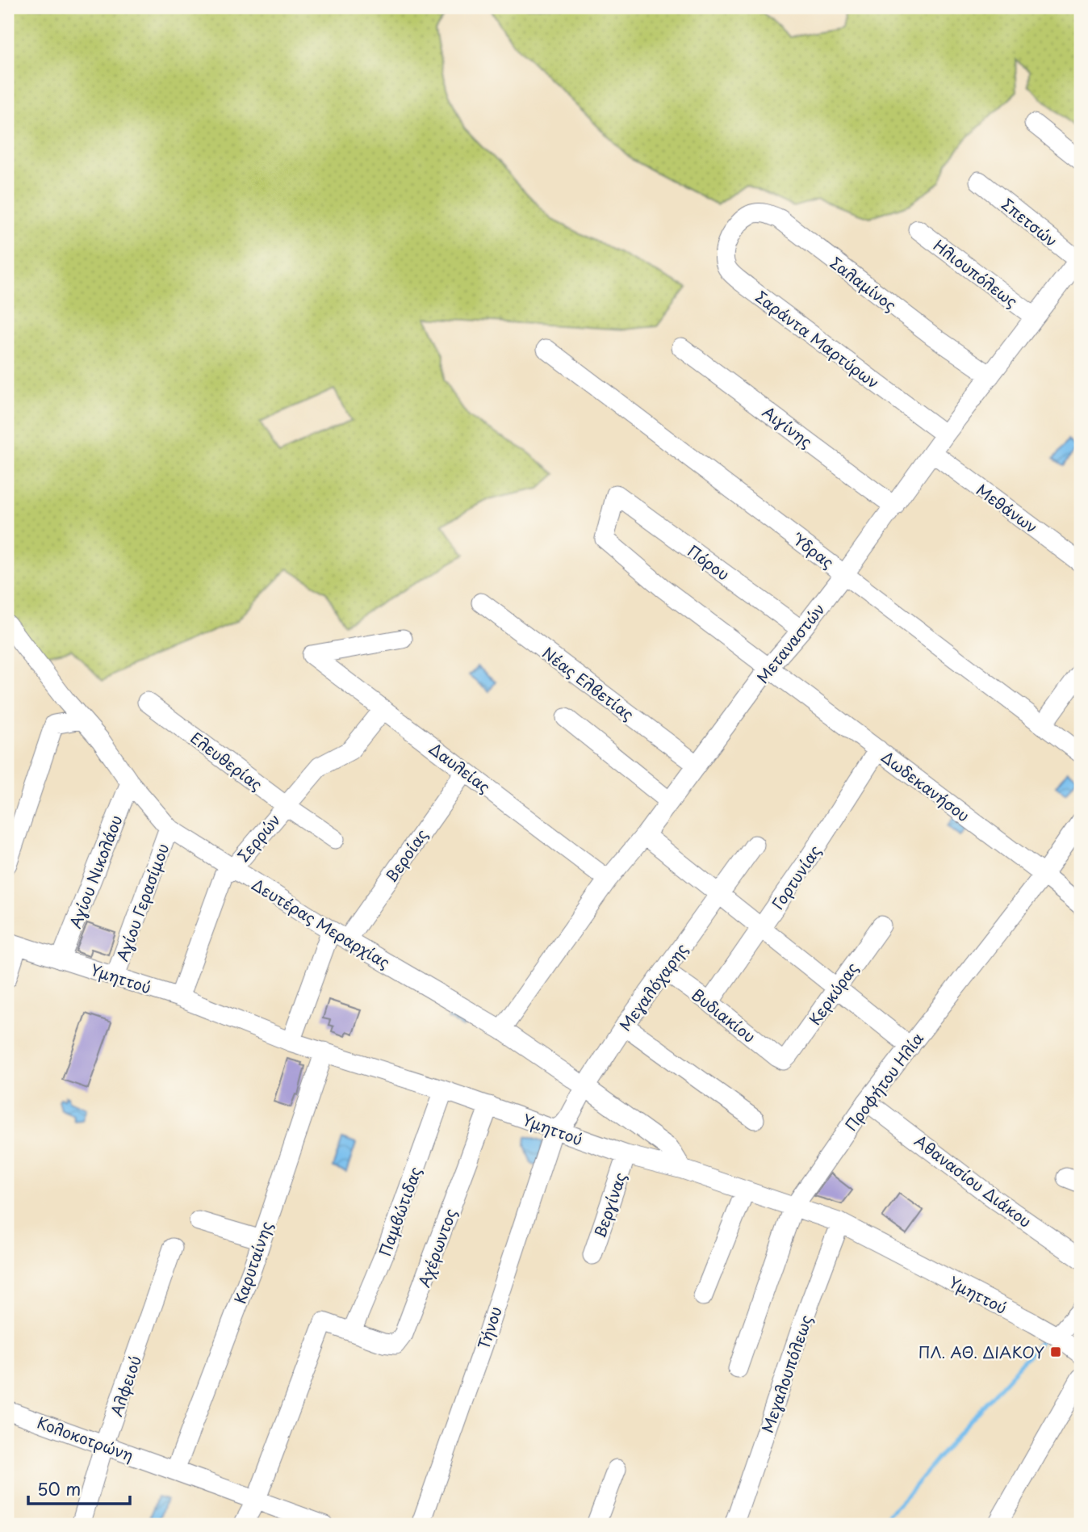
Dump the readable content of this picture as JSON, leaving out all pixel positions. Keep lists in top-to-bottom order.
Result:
{
  "streets": {
    "street": [
      "Σπετσών",
      "Ηλιουπόλεως",
      "Σαλαμίνος",
      "Σαράντα Μαρτύρων",
      "Αιγίνης",
      "Μεθάνων",
      "Ύδρας",
      "Πόρου",
      "Μεταναστών",
      "Νέας Ελβετίας",
      "Ελευθερίας",
      "Δαυλείας",
      "Δωδεκανήσου",
      "Σερρών",
      "Βεροίας",
      "Αγίου Νικολάου",
      "Γορτυνίας",
      "Αγίου Γερασίμου",
      "Δευτέρας Μεραρχίας",
      "Υμηττού",
      "Μεγαλόχαρης",
      "Κερκύρας",
      "Βυδιακίου",
      "Προφήτου Ηλία",
      "Αθανασίου Διάκου",
      "Βεργίνας",
      "Παμβώτιδας",
      "Αχέρωντος",
      "Καρυταίνης",
      "Τήνου",
      "Μεγαλουπόλεως",
      "Αλφειού",
      "Κολοκοτρώνη"
    ]
  },
  "crossings": [
    ["Σπετσών", "Μεταναστών"],
    ["Ηλιουπόλεως", "Μεταναστών"],
    ["Σαλαμίνος", "Σαράντα Μαρτύρων"],
    ["Σαλαμίνος", "Μεταναστών"],
    ["Σαράντα Μαρτύρων", "Μεταναστών"],
    ["Αιγίνης", "Μεταναστών"],
    ["Μεθάνων", "Μεταναστών"],
    ["Ύδρας", "Μεταναστών"],
    ["Πόρου", "Μεταναστών"],
    ["Πόρου", "Δωδεκανήσου"],
    ["Μεταναστών", "Νέας Ελβετίας"],
    ["Μεταναστών", "Δαυλείας"],
    ["Μεταναστών", "Δωδεκανήσου"],
    ["Μεταναστών", "Δευτέρας Μεραρχίας"],
    ["Ελευθερίας", "Σερρών"],
    ["Δαυλείας", "Σερρών"],
    ["Δαυλείας", "Βεροίας"],
    ["Δωδεκανήσου", "Γορτυνίας"],
    ["Δωδεκανήσου", "Προφήτου Ηλία"],
    ["Σερρών", "Δευτέρας Μεραρχίας"],
    ["Σερρών", "Υμηττού"],
    ["Βεροίας", "Δευτέρας Μεραρχίας"],
    ["Βεροίας", "Υμηττού"],
    ["Αγίου Νικολάου", "Δευτέρας Μεραρχίας"],
    ["Αγίου Νικολάου", "Υμηττού"],
    ["Γορτυνίας", "Βυδιακίου"],
    ["Αγίου Γερασίμου", "Δευτέρας Μεραρχίας"],
    ["Αγίου Γερασίμου", "Υμηττού"],
    ["Δευτέρας Μεραρχίας", "Υμηττού"],
    ["Δευτέρας Μεραρχίας", "Μεγαλόχαρης"],
    ["Υμηττού", "Μεγαλόχαρης"],
    ["Υμηττού", "Προφήτου Ηλία"],
    ["Υμηττού", "Βεργίνας"],
    ["Υμηττού", "Παμβώτιδας"],
    ["Υμηττού", "Αχέρωντος"],
    ["Υμηττού", "Καρυταίνης"],
    ["Υμηττού", "Τήνου"],
    ["Υμηττού", "Μεγαλουπόλεως"],
    ["Μεγαλόχαρης", "Βυδιακίου"],
    ["Μεγαλόχαρης", "Τήνου"],
    ["Κερκύρας", "Βυδιακίου"],
    ["Προφήτου Ηλία", "Αθανασίου Διάκου"],
    ["Παμβώτιδας", "Αχέρωντος"],
    ["Καρυταίνης", "Κολοκοτρώνη"],
    ["Αλφειού", "Κολοκοτρώνη"]
  ],
  "places": {
    "transit": ["ΠΛ. ΑΘ. ΔΙΑΚΟΥ"]
  },
  "scale_bar": "50 m"
}
